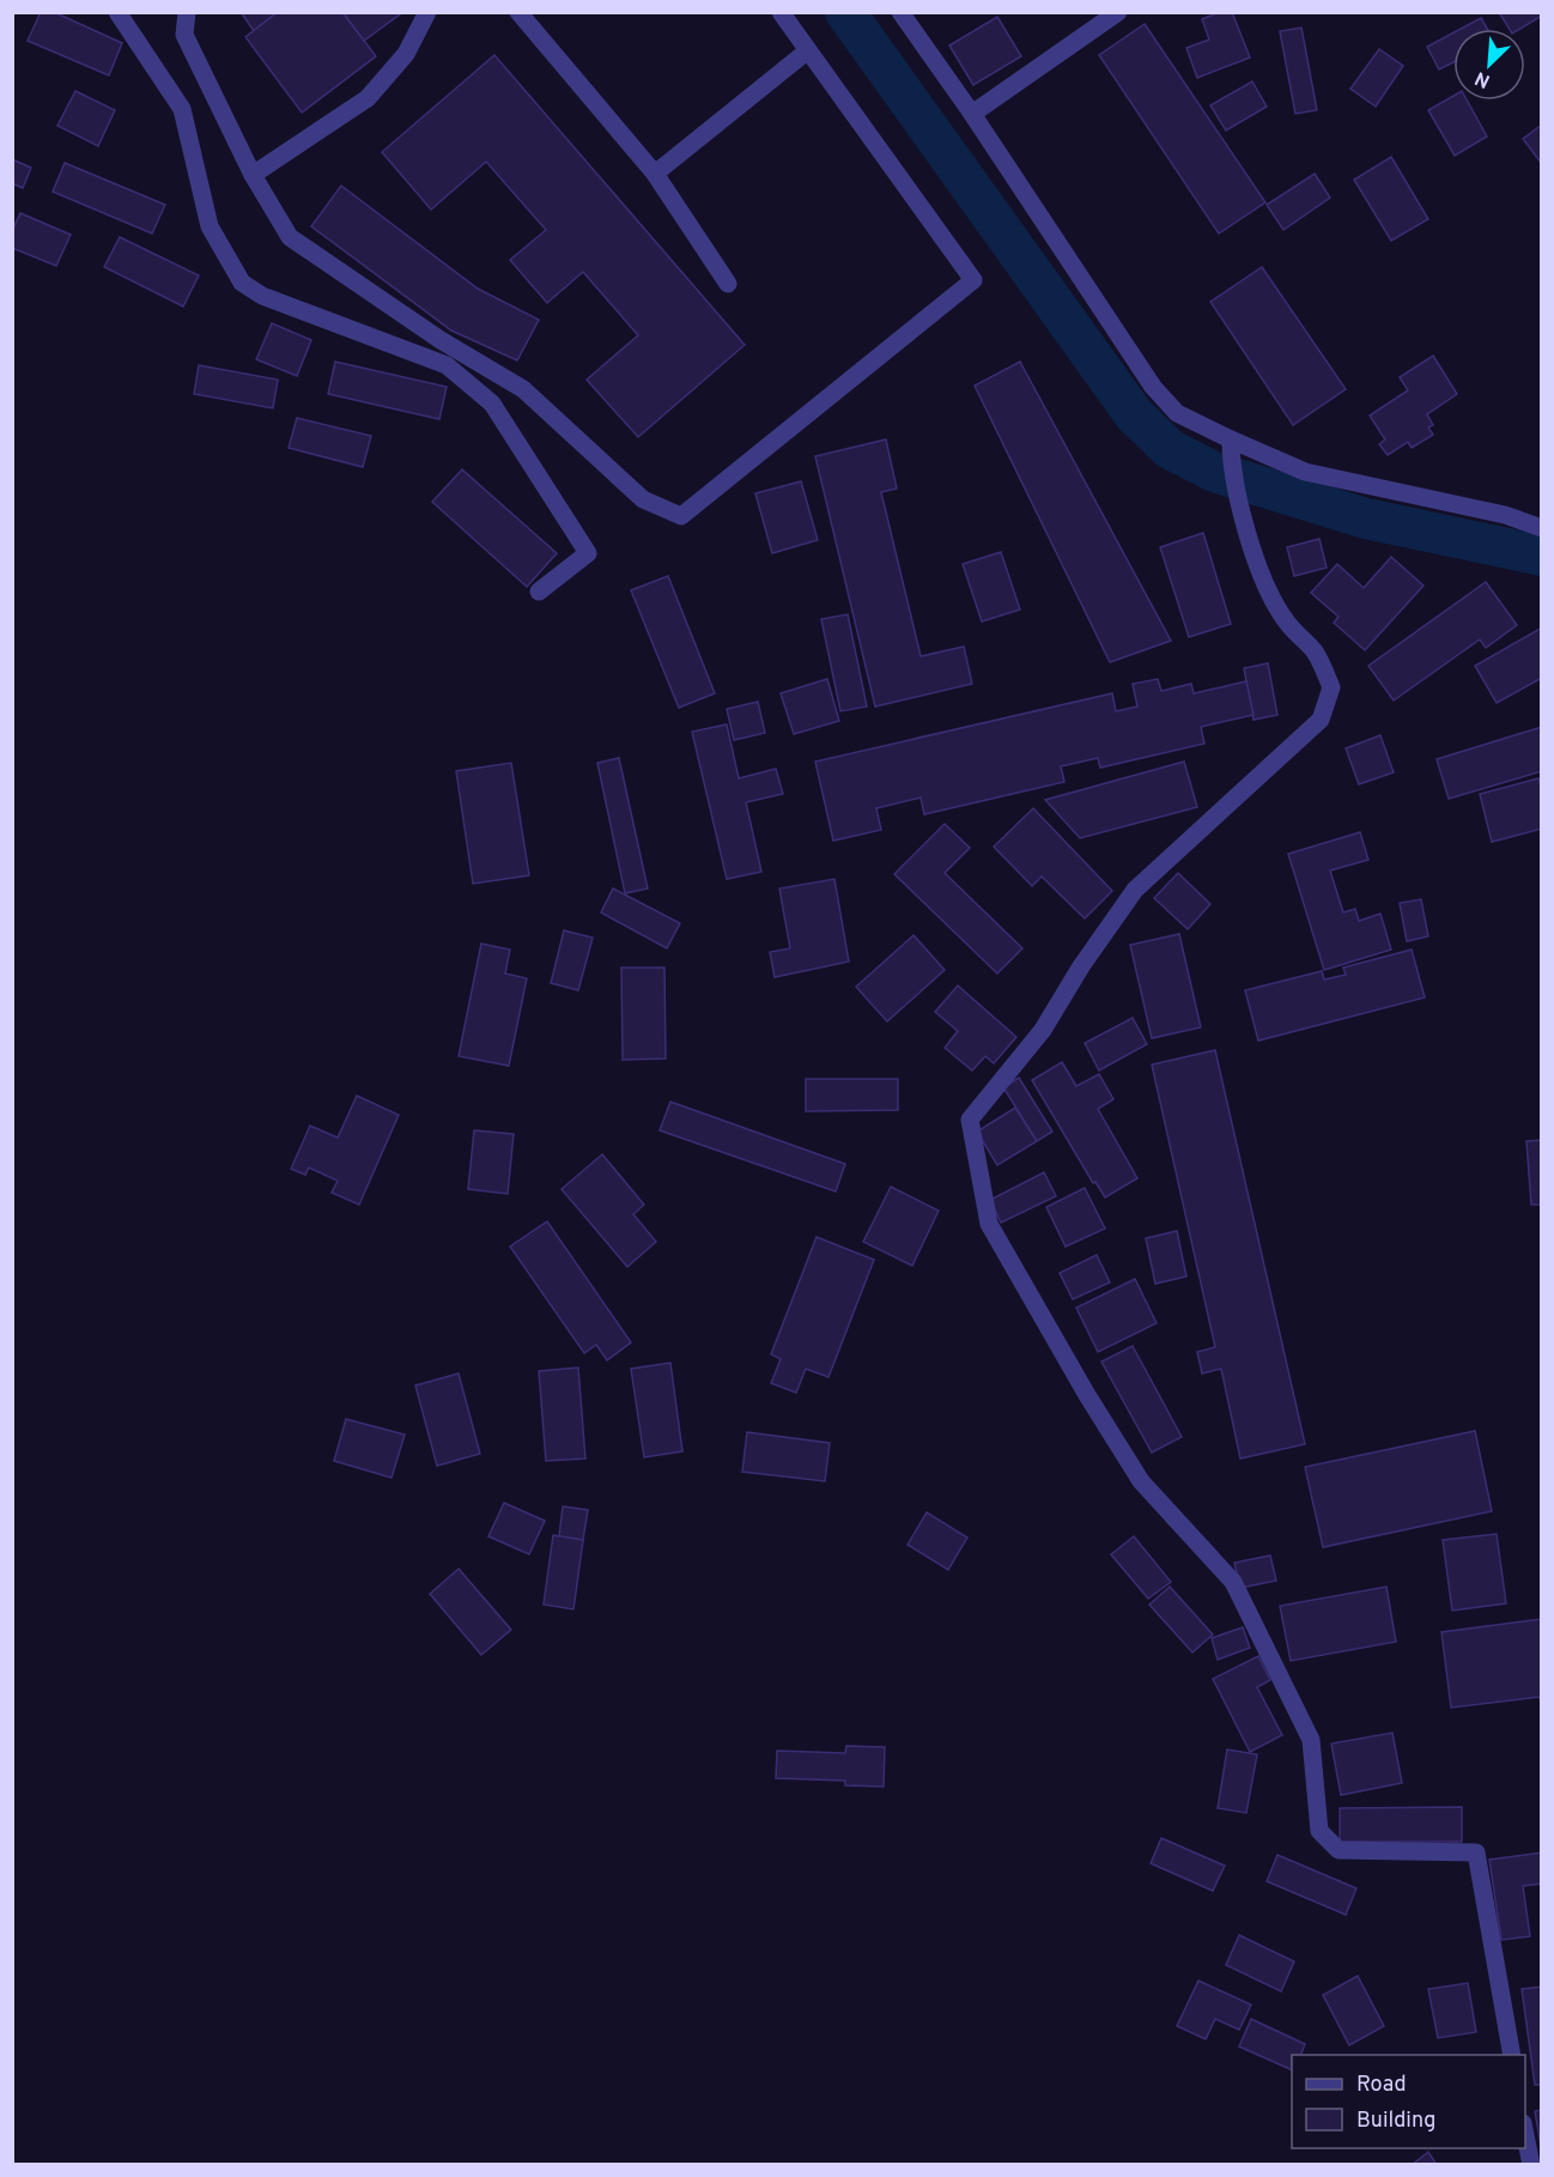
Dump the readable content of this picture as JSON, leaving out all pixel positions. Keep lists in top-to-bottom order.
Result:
{
  "legend": ["Road", "Building"],
  "north": "bottom left"
}
